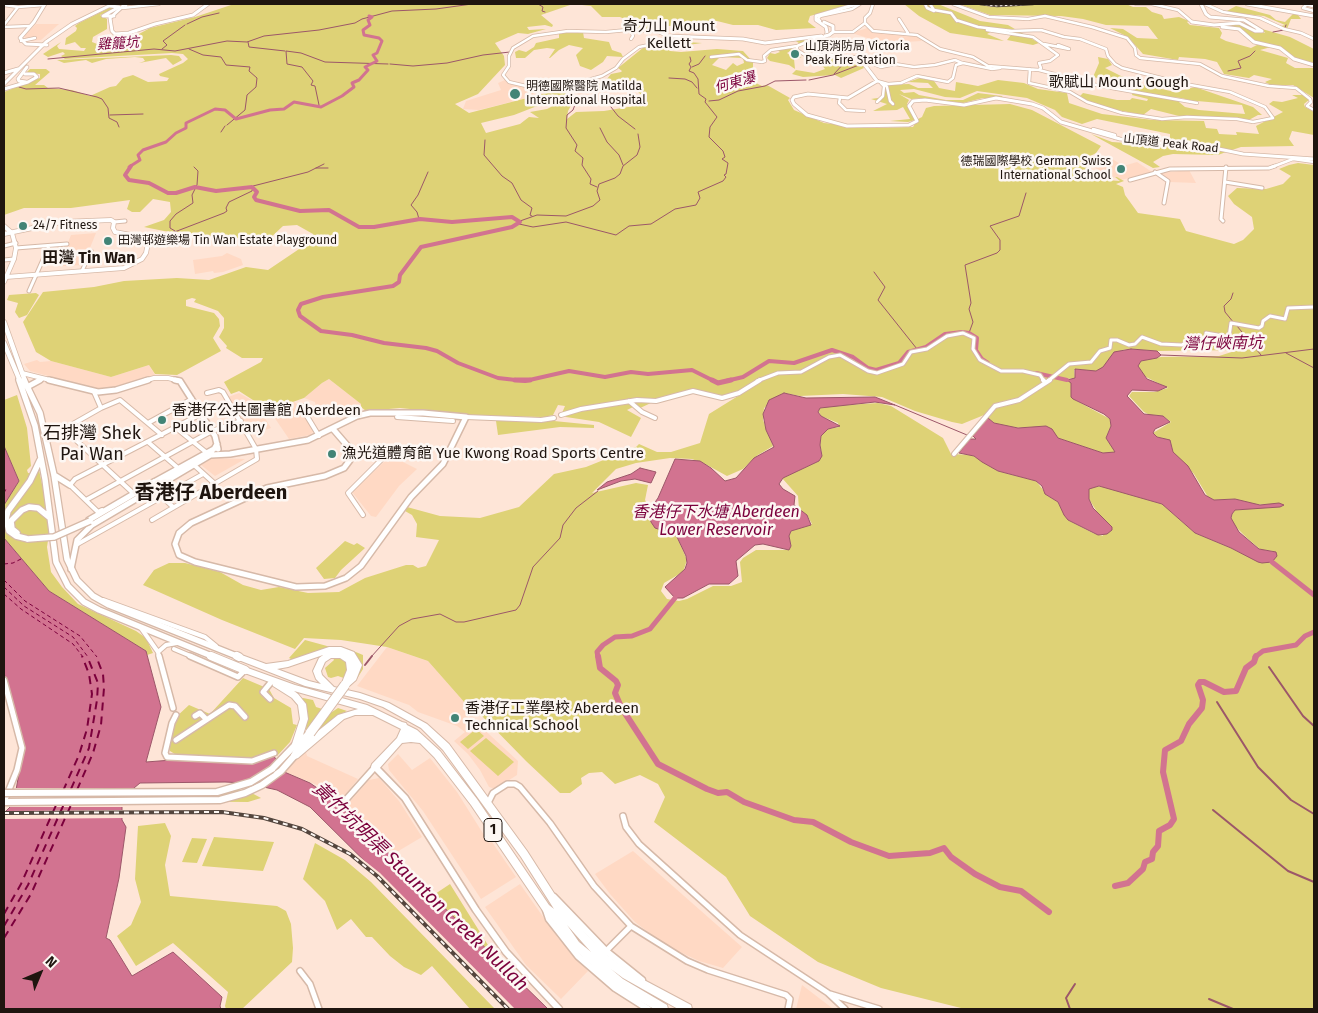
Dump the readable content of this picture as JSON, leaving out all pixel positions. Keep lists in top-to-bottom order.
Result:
{
  "streets": {
    "highway": ["1"],
    "main road": ["山頂道 Peak Road"]
  },
  "districts": [
    "奇力山 Mount Kellett",
    "歌賦山 Mount Gough",
    "田灣 Tin Wan",
    "石排灣 Shek Pai Wan",
    "香港仔 Aberdeen"
  ],
  "water": [
    "雞籠坑",
    "何東瀑",
    "灣仔峽南坑",
    "香港仔下水塘 Aberdeen Lower Reservoir",
    "黃竹坑明渠 Staunton Creek Nullah"
  ],
  "places": [
    "山頂消防局 Victoria Peak Fire Station",
    "明德國際醫院 Matilda International Hospital",
    "德瑞國際學校 German Swiss International School",
    "24/7 Fitness",
    "田灣邨遊樂場 Tin Wan Estate Playground",
    "香港仔公共圖書館 Aberdeen Public Library",
    "漁光道體育館 Yue Kwong Road Sports Centre",
    "香港仔工業學校 Aberdeen Technical School"
  ],
  "north": "top right"
}
